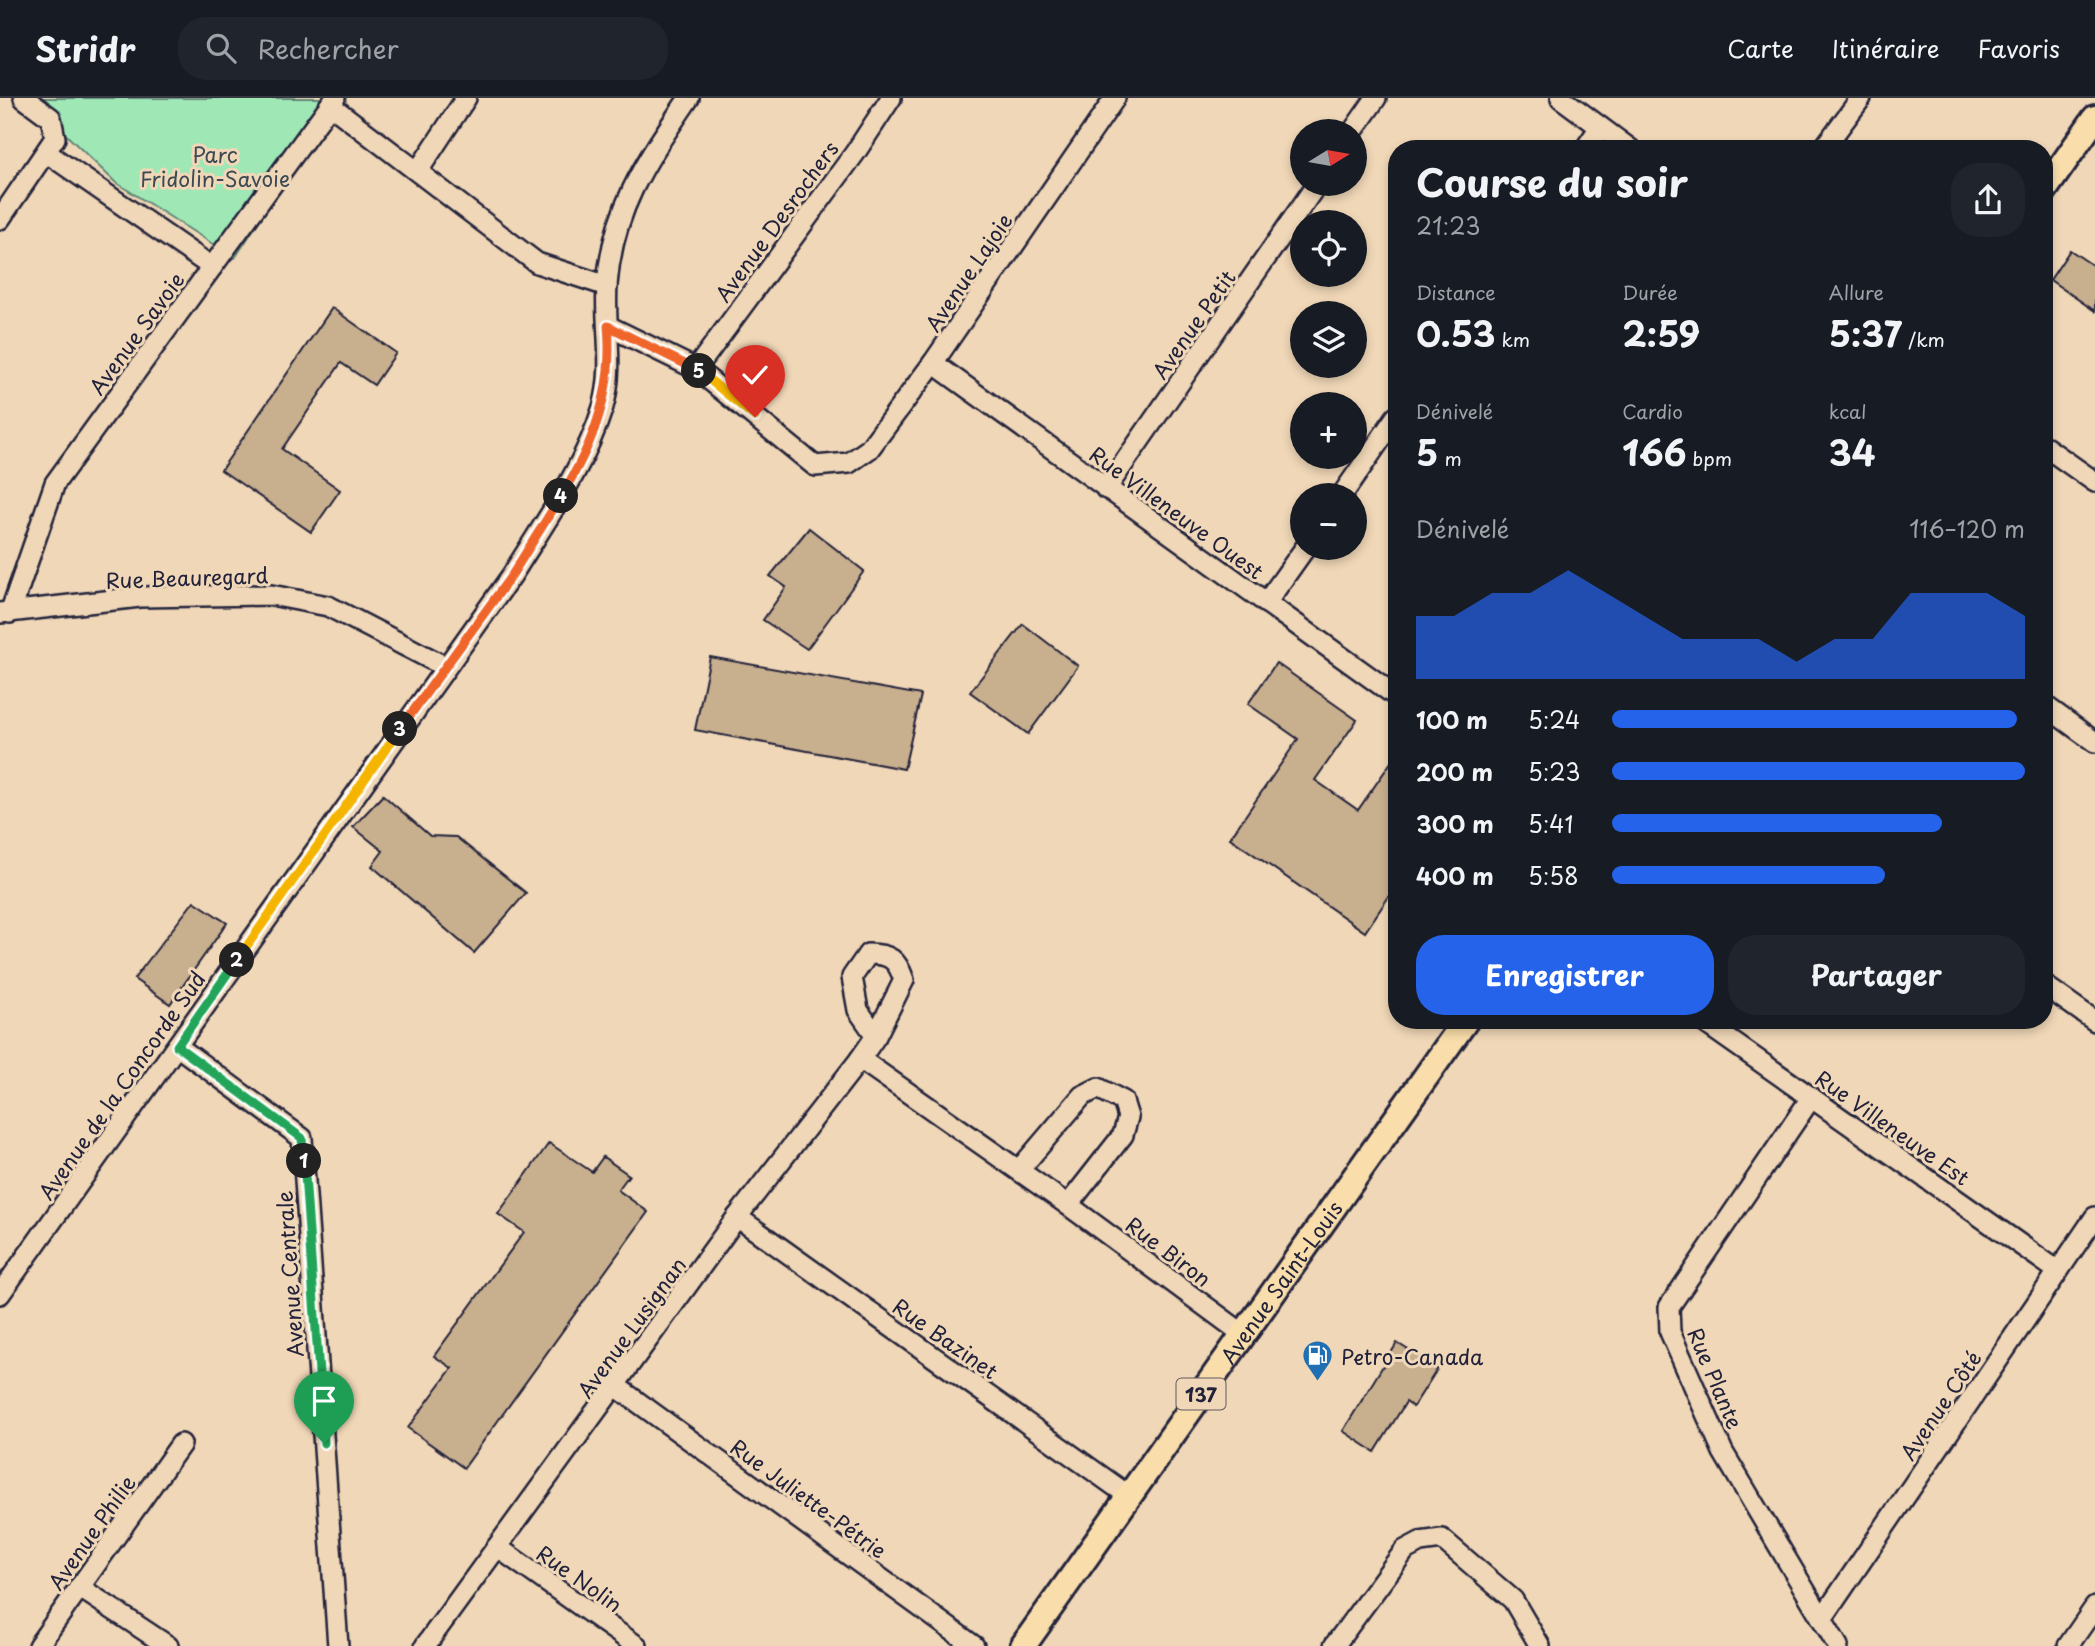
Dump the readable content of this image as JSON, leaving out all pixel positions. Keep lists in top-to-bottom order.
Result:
{
  "streets": {
    "main road": ["Avenue Saint-Louis", "137"],
    "street": [
      "Avenue Desrochers",
      "Avenue Lajoie",
      "Avenue Petit",
      "Avenue Savoie",
      "Rue Villeneuve Ouest",
      "Rue Beauregard",
      "Avenue de la Concorde Sud",
      "Rue Villeneuve Est",
      "Rue Biron",
      "Avenue Centrale",
      "Avenue Lusignan",
      "Rue Bazinet",
      "Rue Plante",
      "Avenue Côté",
      "Rue Juliette-Pétrie",
      "Avenue Philie",
      "Rue Nolin"
    ]
  },
  "crossings": [
    ["Avenue Desrochers", "Avenue Lajoie"],
    ["Avenue Lajoie", "Rue Villeneuve Ouest"],
    ["Avenue Petit", "Rue Villeneuve Ouest"],
    ["Avenue Savoie", "Rue Beauregard"],
    ["Rue Beauregard", "Avenue de la Concorde Sud"],
    ["Avenue de la Concorde Sud", "Avenue Centrale"],
    ["Rue Villeneuve Est", "Rue Plante"],
    ["Rue Villeneuve Est", "Avenue Côté"],
    ["Rue Biron", "Avenue Saint-Louis"],
    ["Rue Biron", "Avenue Lusignan"],
    ["Avenue Saint-Louis", "Rue Bazinet"],
    ["Avenue Lusignan", "Rue Bazinet"],
    ["Avenue Lusignan", "Rue Juliette-Pétrie"],
    ["Avenue Lusignan", "Rue Nolin"],
    ["Rue Plante", "Avenue Côté"]
  ],
  "parks": ["Parc Fridolin-Savoie"],
  "places": {
    "fuel station": ["Petro-Canada"]
  },
  "north": "right",
  "page": {
    "header": "Stridr",
    "search": "Rechercher",
    "nav": ["Carte", "Itinéraire", "Favoris"],
    "map_buttons": ["+", "−"],
    "heading": ["Course du soir", "21:23"],
    "stats": [
      ["Distance", "0.53 km"],
      ["Durée", "2:59"],
      ["Allure", "5:37 /km"],
      ["Dénivelé", "5 m"],
      ["Cardio", "166 bpm"],
      ["kcal", "34"]
    ],
    "pins": [
      "5",
      "4",
      "3",
      "2",
      "1"
    ],
    "chart": ["Dénivelé", "116–120 m"],
    "list": [
      {
        "name": "100 m",
        "note": "5:24"
      },
      {
        "name": "200 m",
        "note": "5:23"
      },
      {
        "name": "300 m",
        "note": "5:41"
      },
      {
        "name": "400 m",
        "note": "5:58"
      }
    ],
    "buttons": ["Enregistrer", "Partager"]
  }
}
